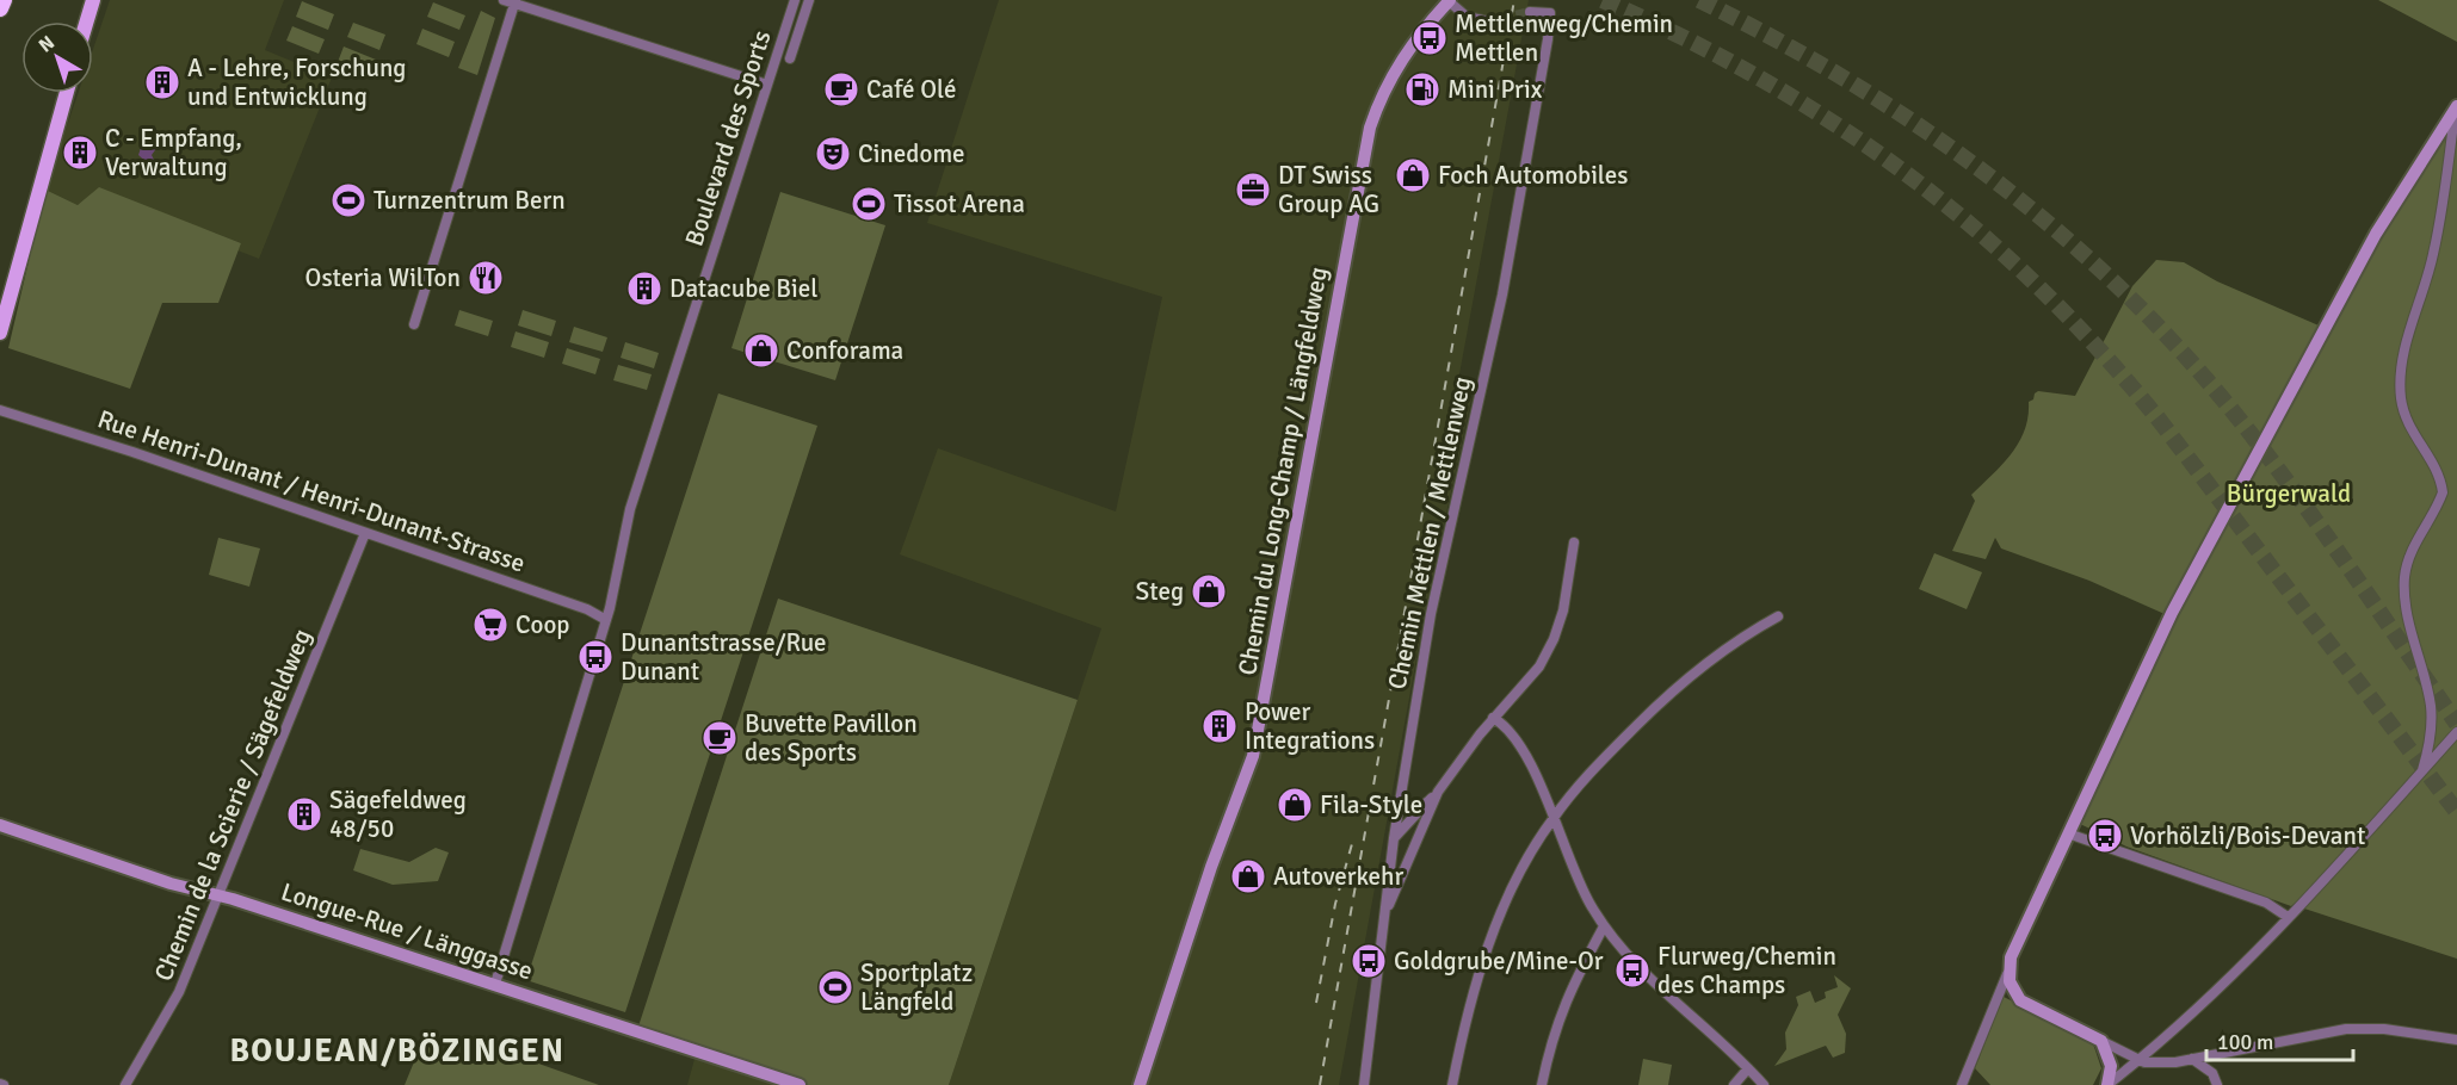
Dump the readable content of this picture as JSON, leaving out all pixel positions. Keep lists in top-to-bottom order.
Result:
{
  "streets": {
    "street": [
      "Boulevard des Sports",
      "Chemin du Long-Champ / Längfeldweg",
      "Rue Henri-Dunant / Henri-Dunant-Strasse",
      "Chemin Mettlen / Mettlenweg",
      "Chemin de la Scierie / Sägefeldweg",
      "Longue-Rue / Länggasse"
    ]
  },
  "crossings": [
    ["Boulevard des Sports", "Rue Henri-Dunant / Henri-Dunant-Strasse"],
    ["Boulevard des Sports", "Longue-Rue / Länggasse"],
    ["Rue Henri-Dunant / Henri-Dunant-Strasse", "Chemin de la Scierie / Sägefeldweg"],
    ["Chemin de la Scierie / Sägefeldweg", "Longue-Rue / Länggasse"]
  ],
  "districts": ["BOUJEAN/BÖZINGEN"],
  "parks": ["Bürgerwald"],
  "places": {
    "bus stop": [
      "Mettlenweg/Chemin Mettlen",
      "Dunantstrasse/Rue Dunant",
      "Vorhölzli/Bois-Devant",
      "Goldgrube/Mine-Or",
      "Flurweg/Chemin des Champs"
    ],
    "building": [
      "A - Lehre, Forschung und Entwicklung",
      "C - Empfang, Verwaltung",
      "Datacube Biel",
      "Power Integrations",
      "Sägefeldweg 48/50"
    ],
    "cafe": ["Café Olé", "Buvette Pavillon des Sports"],
    "fuel station": ["Mini Prix"],
    "theatre": ["Cinedome"],
    "shop": [
      "Foch Automobiles",
      "Conforama",
      "Steg",
      "Fila-Style",
      "Autoverkehr"
    ],
    "office": ["DT Swiss Group AG"],
    "sports": ["Turnzentrum Bern", "Tissot Arena", "Sportplatz Längfeld"],
    "restaurant": ["Osteria WilTon"],
    "supermarket": ["Coop"]
  },
  "scale_bar": "100 m",
  "north": "top left"
}
